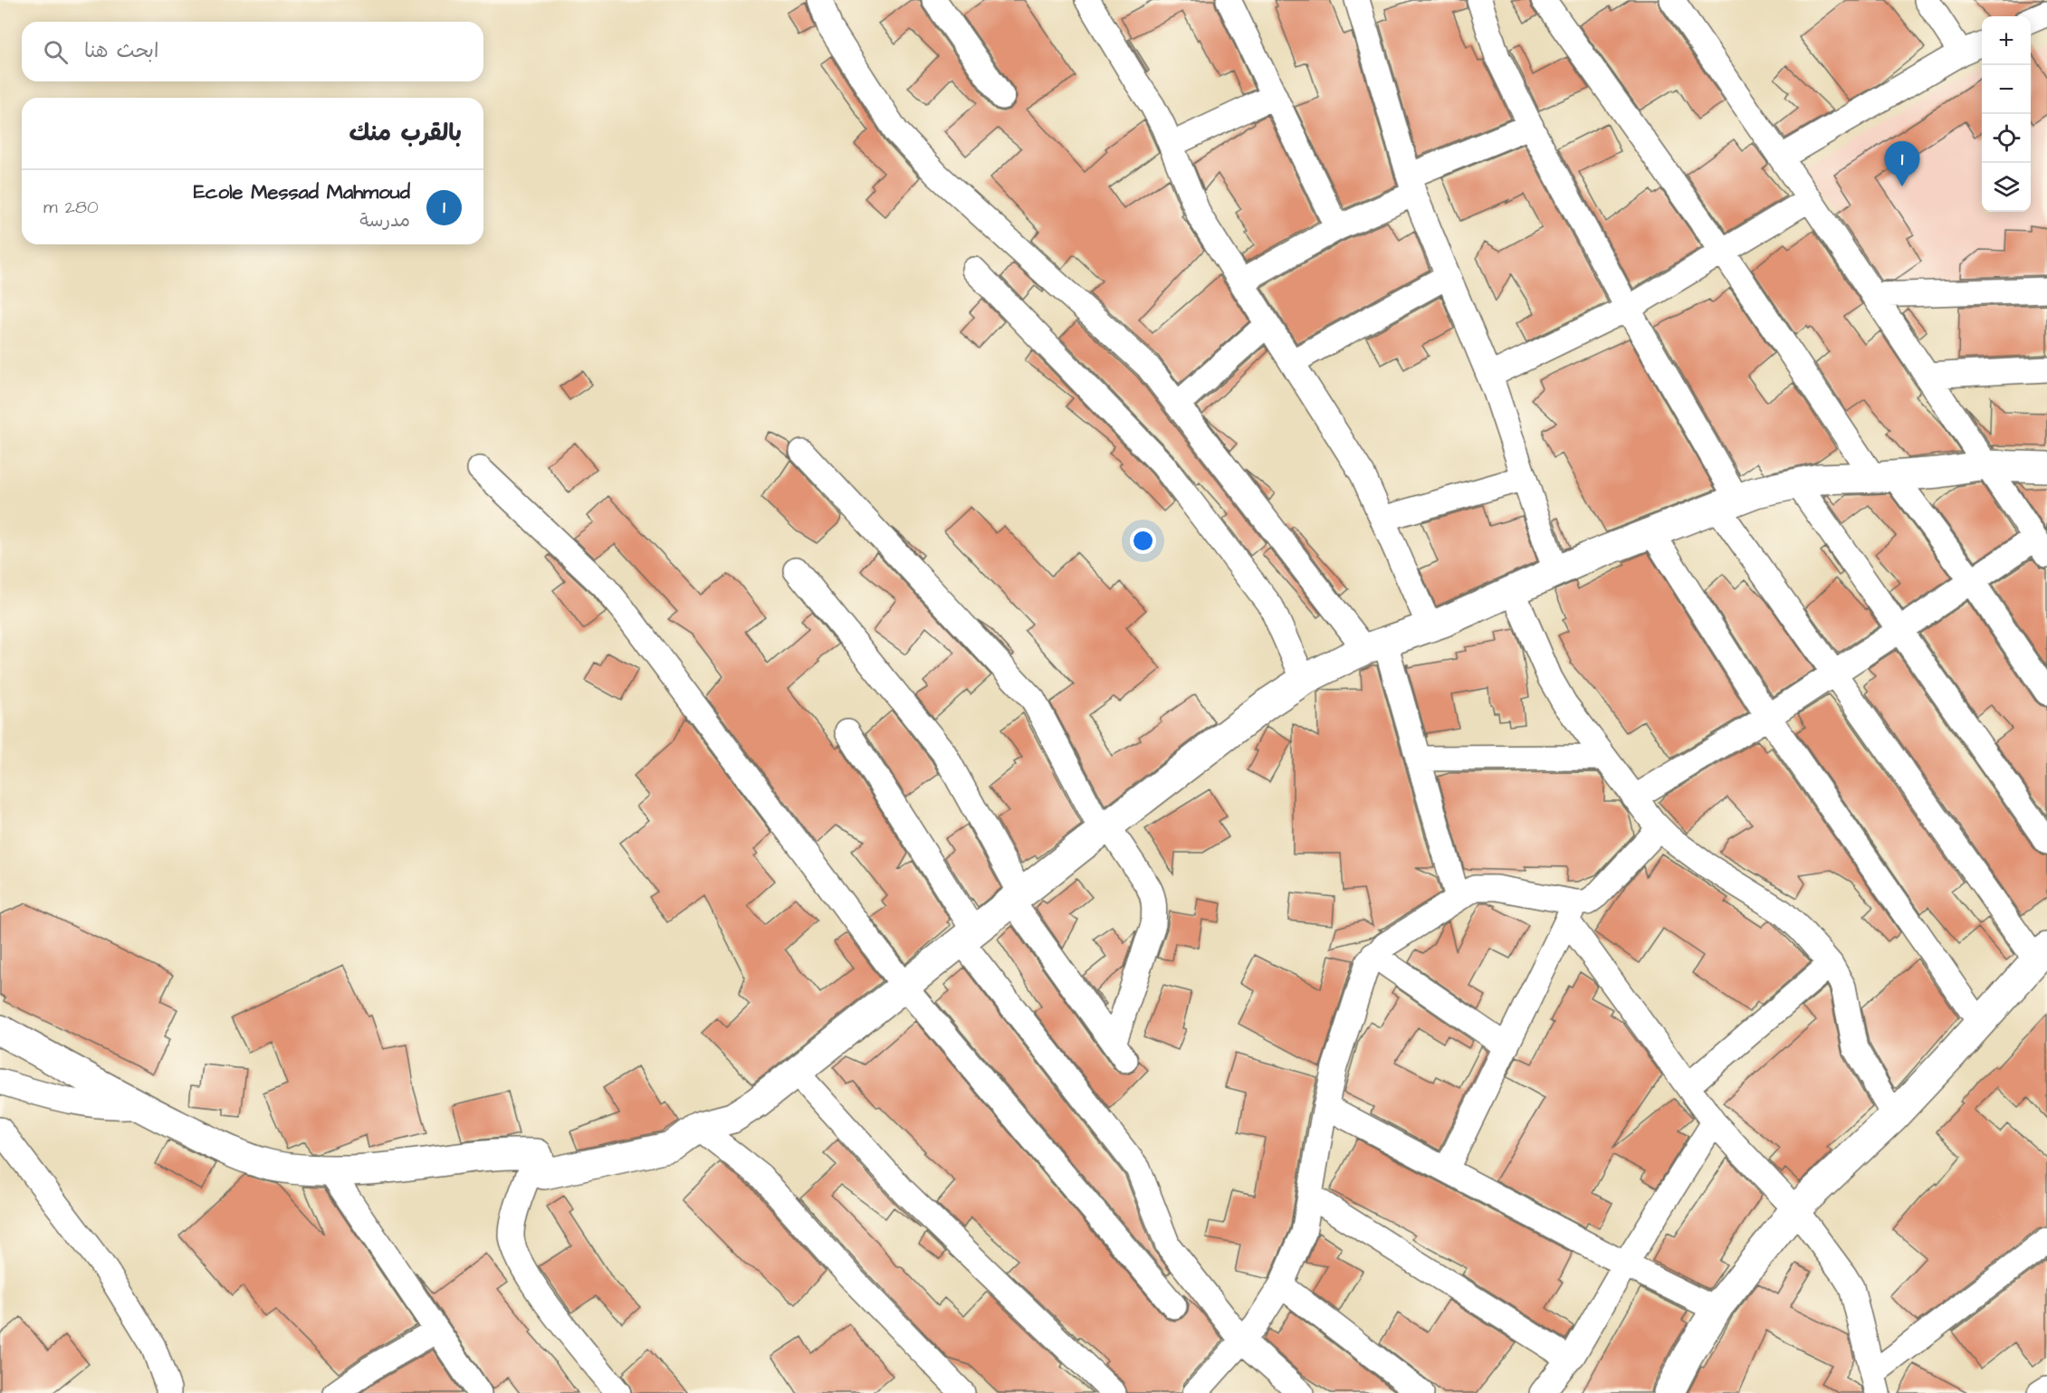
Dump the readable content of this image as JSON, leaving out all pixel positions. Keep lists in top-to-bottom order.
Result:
{
  "page": {
    "map_buttons": ["+", "−"],
    "search": "ابحث هنا",
    "heading": "بالقرب منك",
    "pins": "1",
    "list": [
      {
        "mark": "1",
        "name": "Ecole Messad Mahmoud",
        "note": "مدرسة",
        "value": "280 m"
      }
    ]
  }
}
